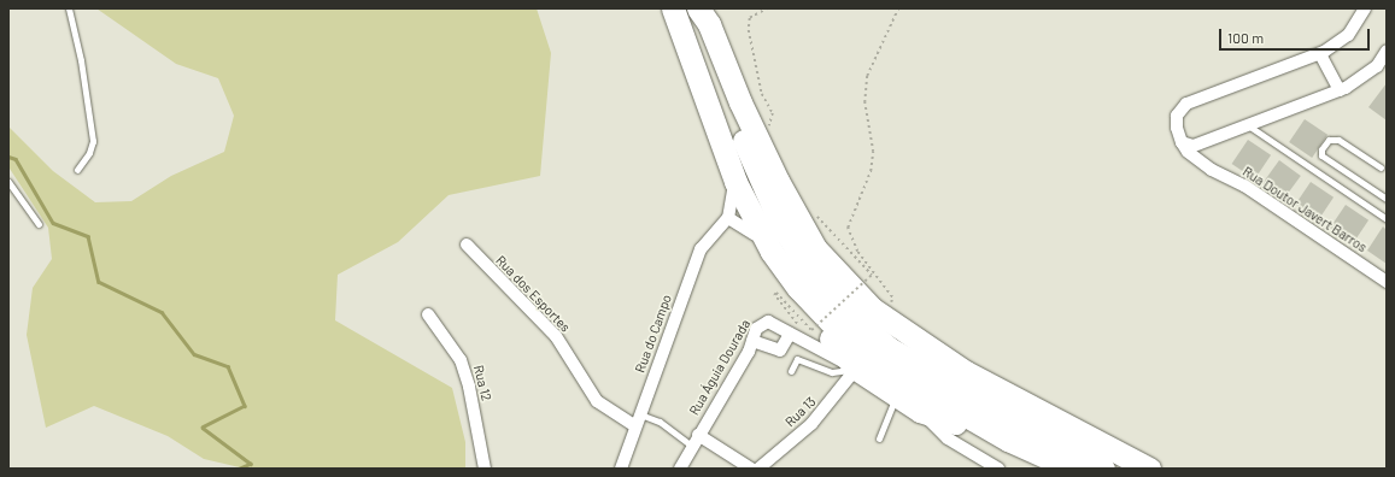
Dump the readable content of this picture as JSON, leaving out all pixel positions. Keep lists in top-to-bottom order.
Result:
{
  "streets": {
    "street": [
      "Rua Doutor Javert Barros",
      "Rua dos Esportes",
      "Rua do Campo",
      "Rua Águia Dourada",
      "Rua 12",
      "Rua 13"
    ]
  },
  "crossings": [
    ["Rua dos Esportes", "Rua do Campo"],
    ["Rua Águia Dourada", "Rua 13"]
  ],
  "scale_bar": "100 m"
}
